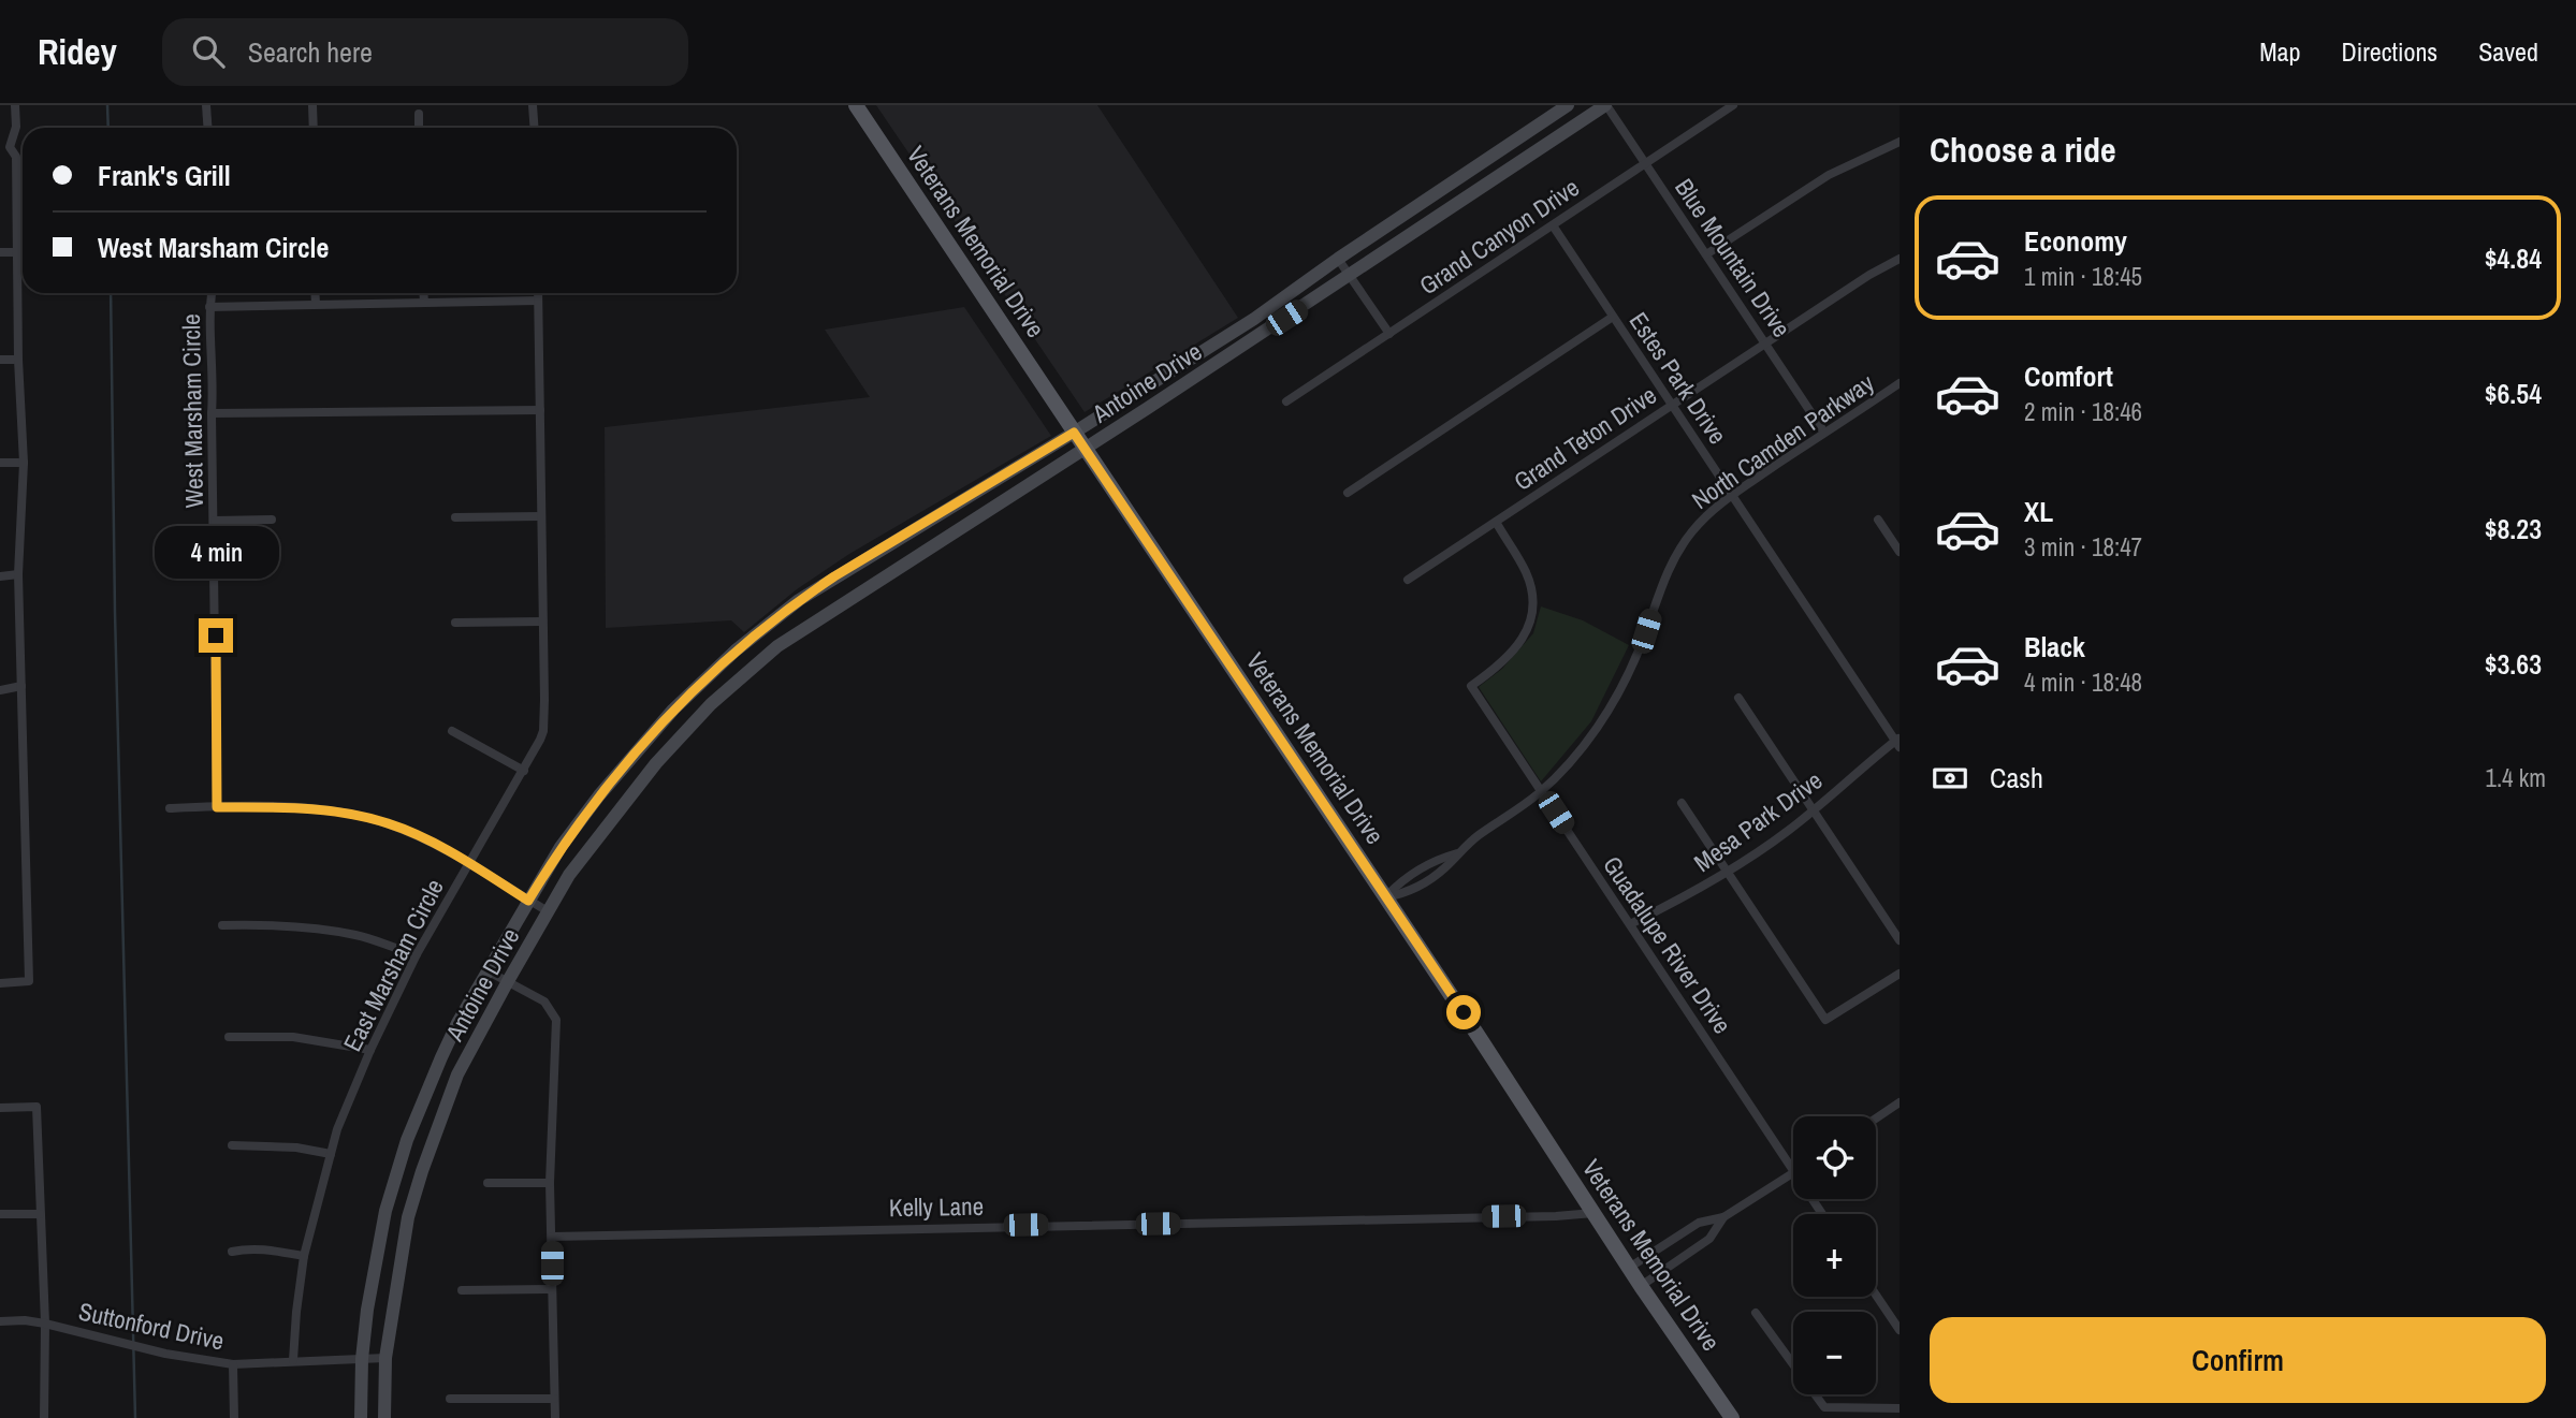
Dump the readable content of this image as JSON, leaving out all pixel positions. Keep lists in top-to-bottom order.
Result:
{
  "streets": {
    "main road": ["Veterans Memorial Drive", "Antoine Drive"],
    "street": [
      "Grand Canyon Drive",
      "Blue Mountain Drive",
      "Estes Park Drive",
      "West Marsham Circle",
      "Grand Teton Drive",
      "North Camden Parkway",
      "Mesa Park Drive",
      "Guadalupe River Drive",
      "East Marsham Circle",
      "Kelly Lane",
      "Suttonford Drive"
    ]
  },
  "crossings": [
    ["Grand Canyon Drive", "Blue Mountain Drive"],
    ["Grand Canyon Drive", "Estes Park Drive"],
    ["Veterans Memorial Drive", "Antoine Drive"],
    ["Veterans Memorial Drive", "North Camden Parkway"],
    ["Veterans Memorial Drive", "Kelly Lane"],
    ["Blue Mountain Drive", "Antoine Drive"],
    ["Blue Mountain Drive", "Grand Teton Drive"],
    ["Blue Mountain Drive", "North Camden Parkway"],
    ["Estes Park Drive", "Grand Teton Drive"],
    ["Estes Park Drive", "North Camden Parkway"],
    ["Estes Park Drive", "Mesa Park Drive"],
    ["Antoine Drive", "Suttonford Drive"],
    ["Grand Teton Drive", "Guadalupe River Drive"],
    ["North Camden Parkway", "Guadalupe River Drive"],
    ["Mesa Park Drive", "Guadalupe River Drive"],
    ["East Marsham Circle", "Suttonford Drive"]
  ],
  "page": {
    "header": "Ridey",
    "search": "Search here",
    "nav": ["Map", "Directions", "Saved"],
    "heading": "Choose a ride",
    "banner": ["Frank's Grill", "West Marsham Circle"],
    "list": [
      {
        "name": "Economy",
        "note": "1 min · 18:45",
        "value": "$4.84"
      },
      {
        "name": "Comfort",
        "note": "2 min · 18:46",
        "value": "$6.54"
      },
      {
        "name": "XL",
        "note": "3 min · 18:47",
        "value": "$8.23"
      },
      {
        "name": "Black",
        "note": "4 min · 18:48",
        "value": "$3.63"
      }
    ],
    "bubble": "4 min",
    "pay": ["Cash", "1.4 km"],
    "map_buttons": ["+", "−"],
    "buttons": "Confirm"
  }
}
